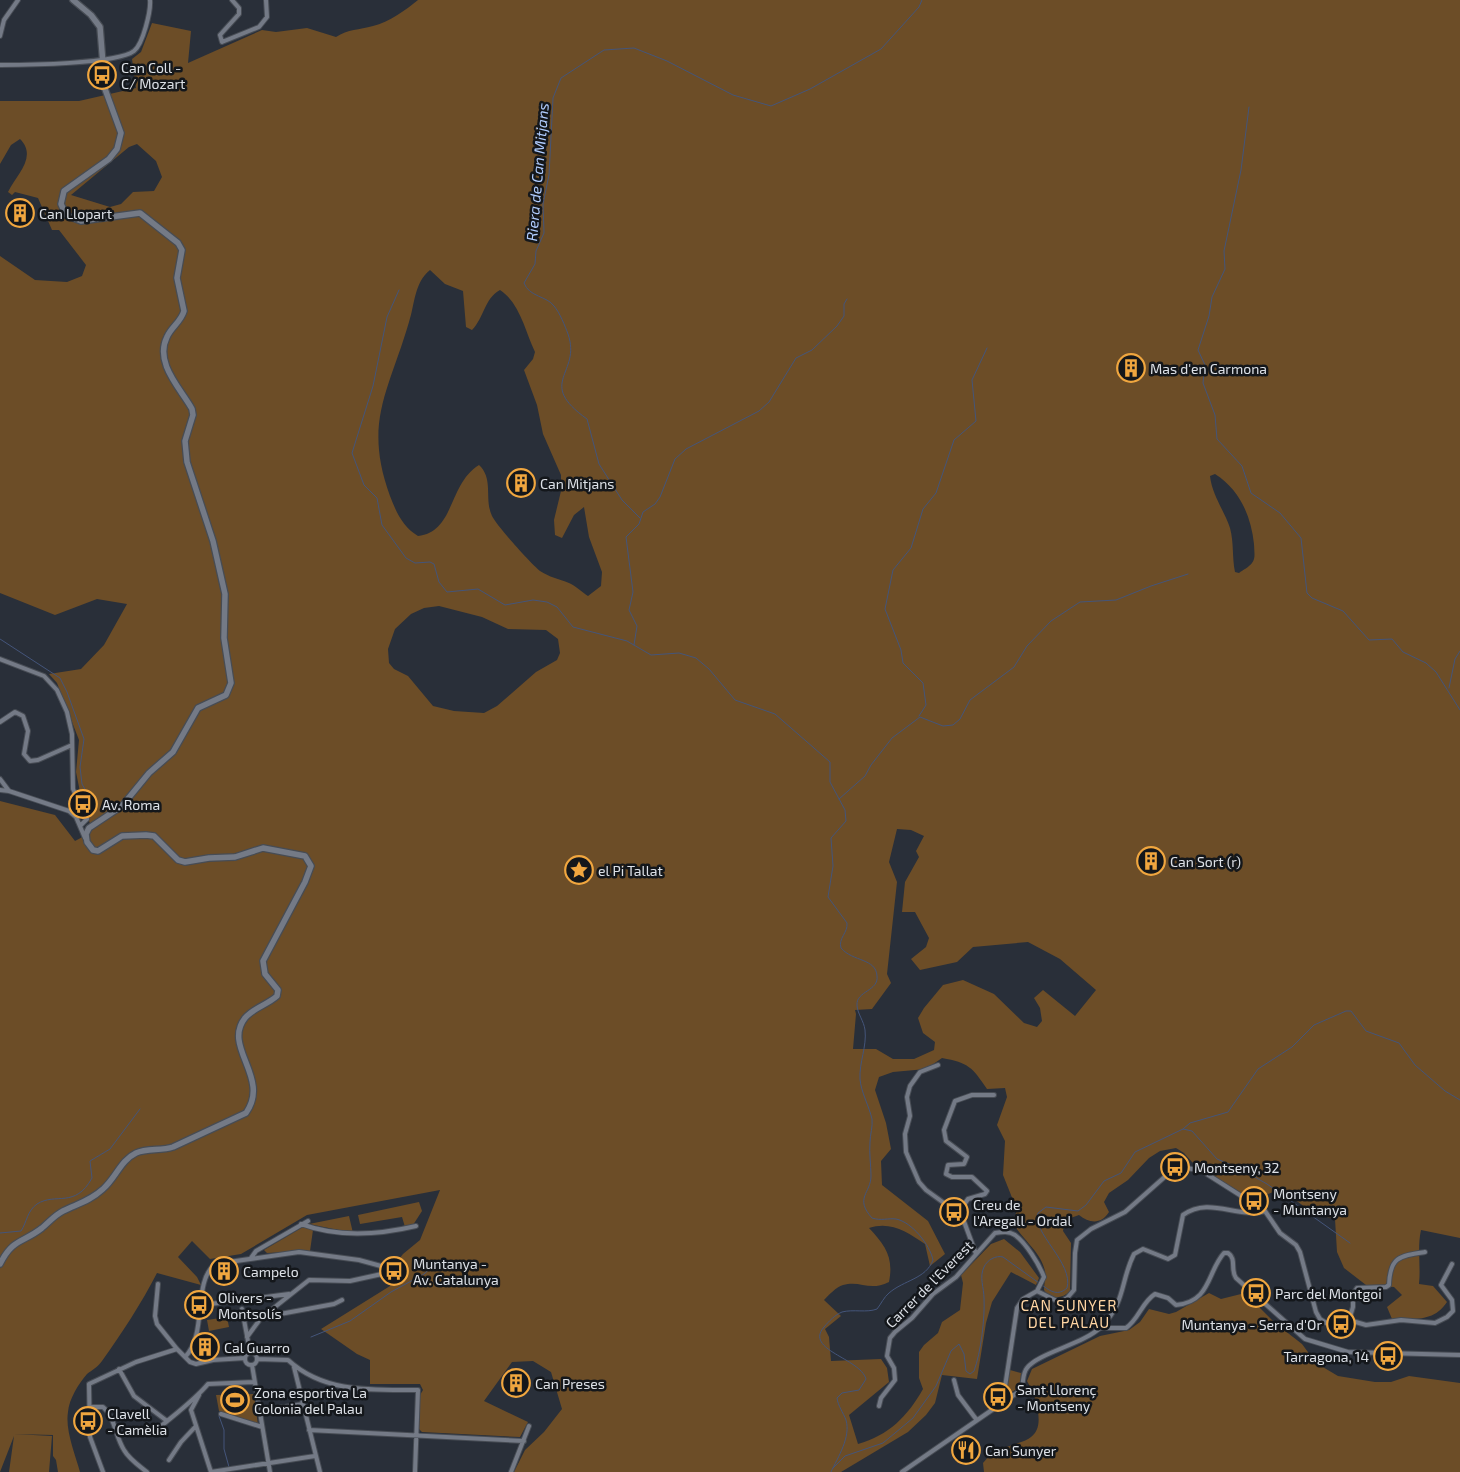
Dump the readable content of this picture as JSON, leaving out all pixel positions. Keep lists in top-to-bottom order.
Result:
{
  "streets": {
    "street": ["Carrer de l'Everest"]
  },
  "districts": ["CAN SUNYER DEL PALAU"],
  "water": ["Riera de Can Mitjans"],
  "places": {
    "bus stop": [
      "Can Coll - C/ Mozart",
      "Av. Roma",
      "Montseny, 32",
      "Montseny - Muntanya",
      "Creu de l'Aregall - Ordal",
      "Muntanya - Av. Catalunya",
      "Parc del Montgoi",
      "Olivers - Montsolís",
      "Muntanya - Serra d'Or",
      "Tarragona, 14",
      "Sant Llorenç - Montseny",
      "Clavell - Camèlia"
    ],
    "building": [
      "Can Llopart",
      "Mas d'en Carmona",
      "Can Mitjans",
      "Can Sort (r)",
      "Campelo",
      "Cal Guarro",
      "Can Preses"
    ],
    "place": ["el Pi Tallat"],
    "sports": ["Zona esportiva La Colonia del Palau"],
    "restaurant": ["Can Sunyer"]
  }
}
